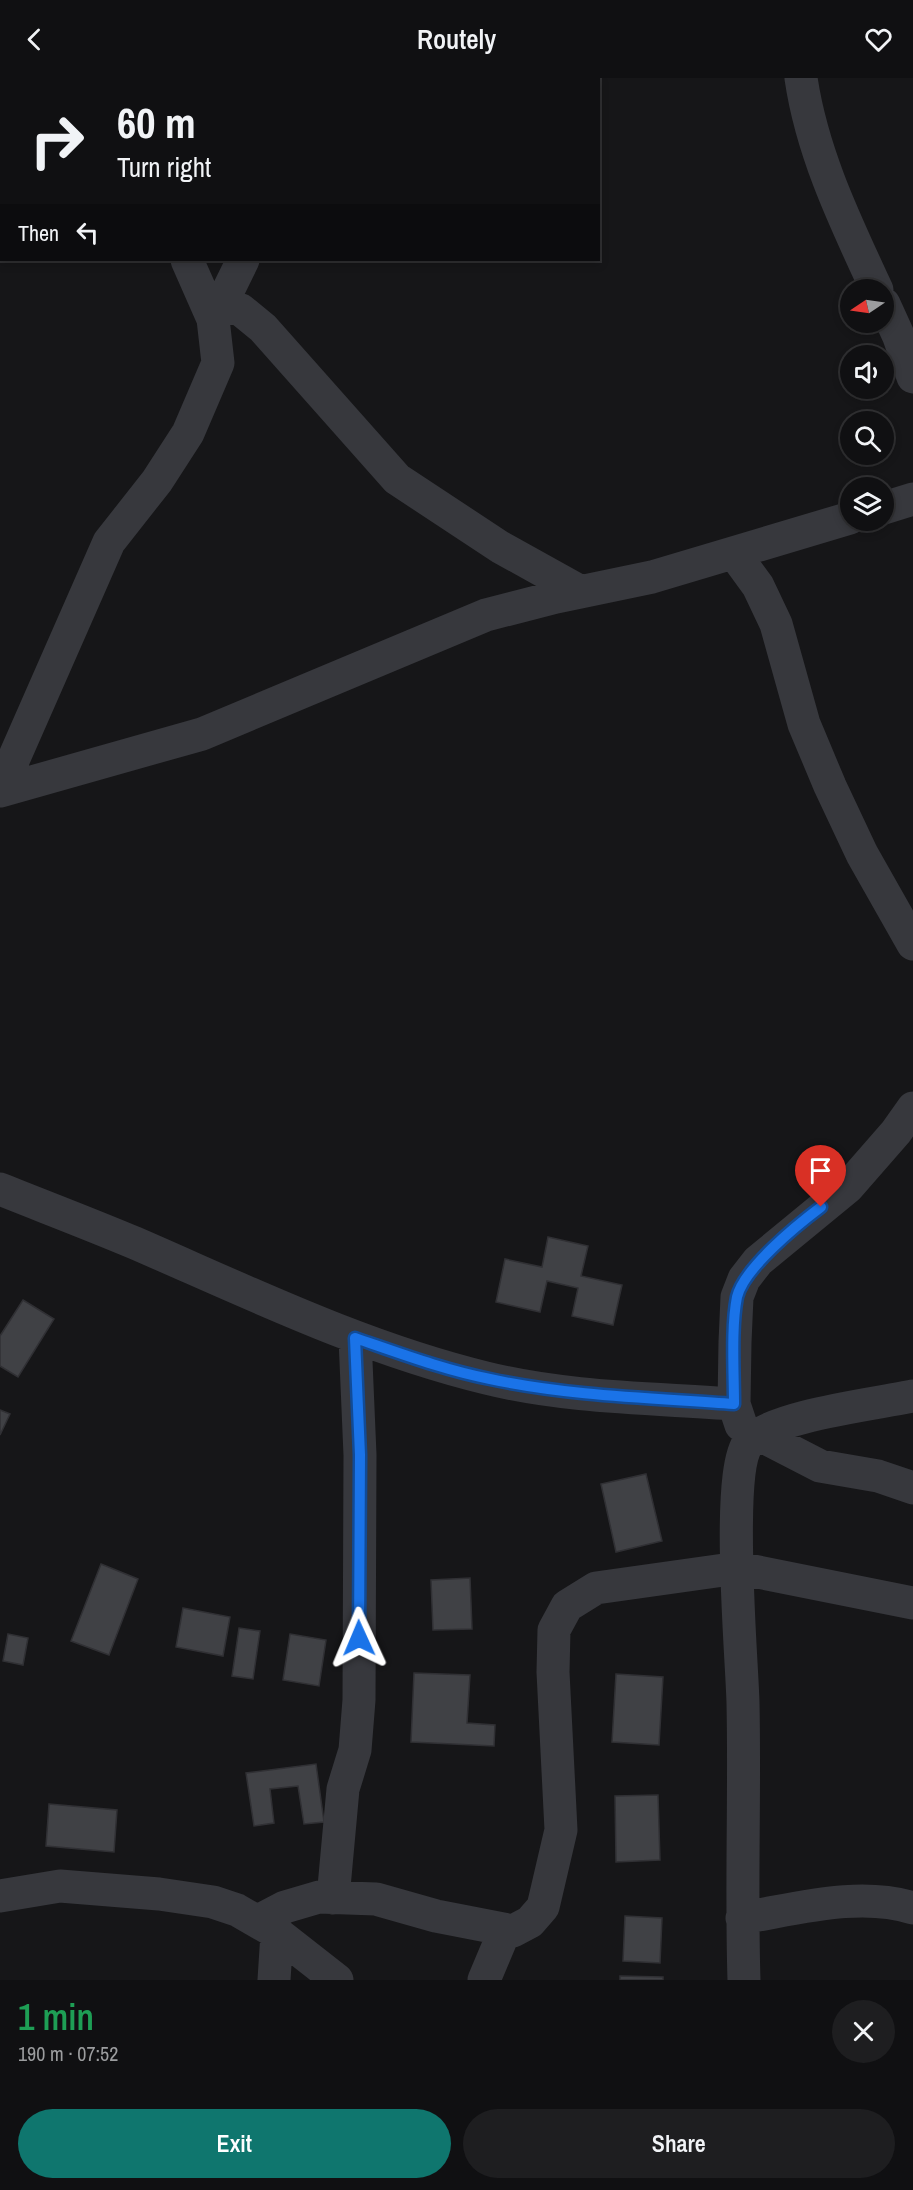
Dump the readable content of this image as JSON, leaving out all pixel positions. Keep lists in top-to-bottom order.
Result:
{
  "north": "left",
  "page": {
    "header": "Routely",
    "turn": ["60 m", "Turn right"],
    "then": "Then",
    "heading": ["1 min", "190 m · 07:52"],
    "buttons": ["Exit", "Share"]
  }
}
